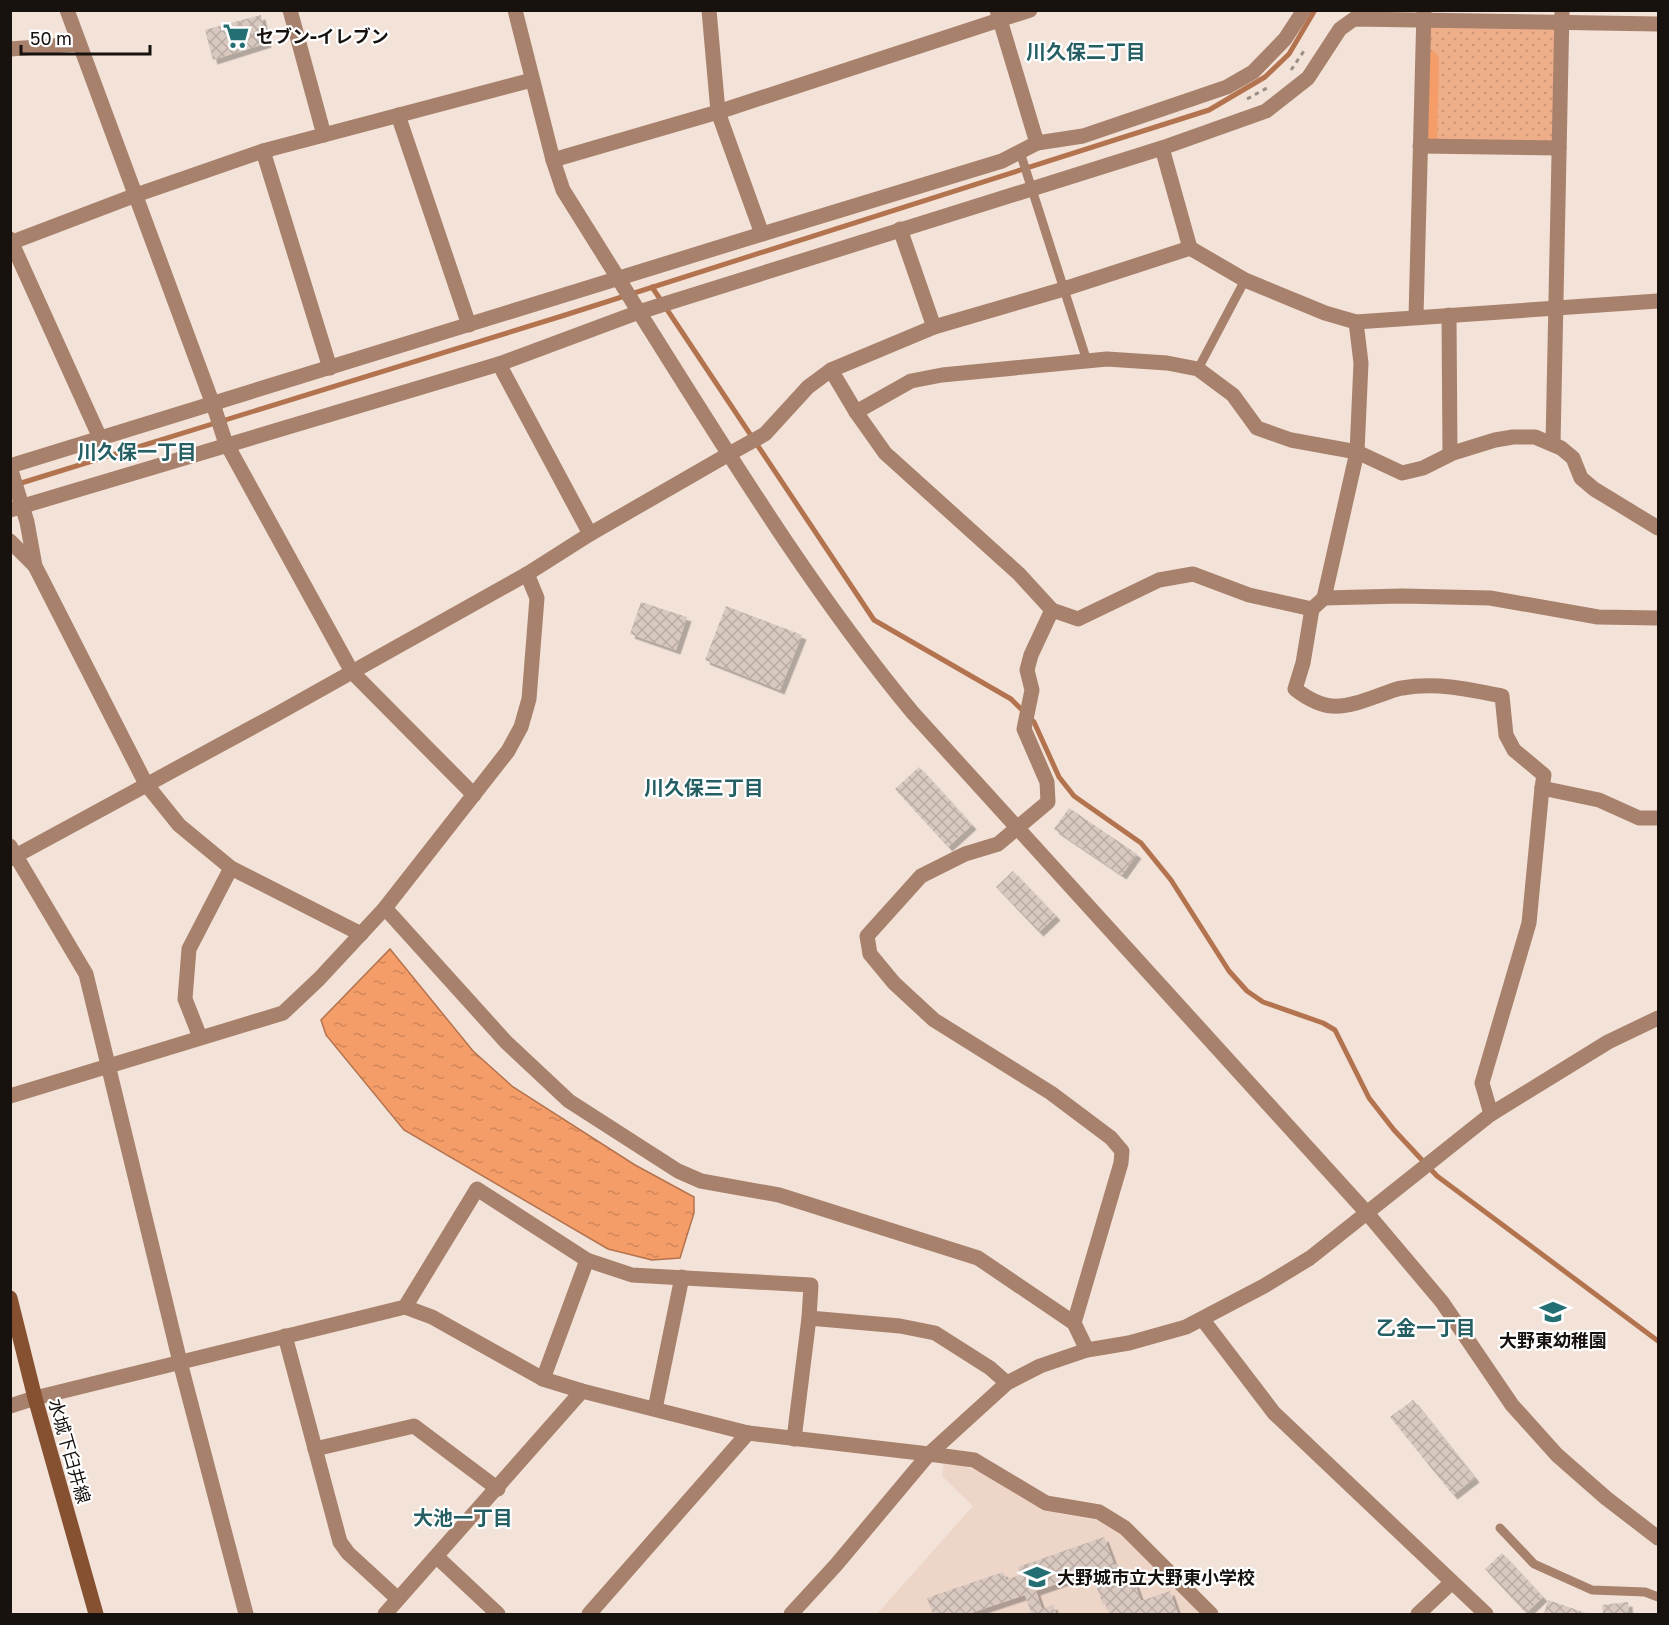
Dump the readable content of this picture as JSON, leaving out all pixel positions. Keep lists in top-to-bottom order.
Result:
{
  "streets": {
    "main road": ["水城下臼井線"]
  },
  "districts": [
    "川久保二丁目",
    "川久保一丁目",
    "川久保三丁目",
    "乙金一丁目",
    "大池一丁目"
  ],
  "places": {
    "supermarket": ["セブン-イレブン"],
    "school or university": ["大野東幼稚園", "大野城市立大野東小学校"]
  },
  "scale_bar": "50 m"
}
